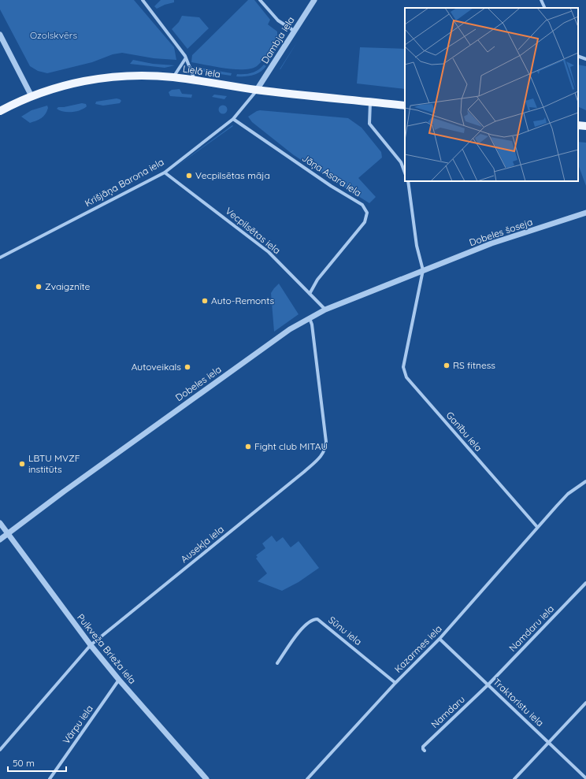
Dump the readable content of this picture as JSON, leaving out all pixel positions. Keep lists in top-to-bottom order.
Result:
{
  "streets": {
    "main road": ["Lielā iela"],
    "street": [
      "Dambja iela",
      "Jāņa Asara iela",
      "Krišjāņa Barona iela",
      "Vecpilsētas iela",
      "Dobeles šoseja",
      "Dobeles iela",
      "Ganību iela",
      "Ausekļa iela",
      "Namdaru iela",
      "Sūnu iela",
      "Pulkveža Brieža iela",
      "Kazarmes iela",
      "Traktoristu iela",
      "Namdaru",
      "Vārpu iela"
    ]
  },
  "crossings": [
    ["Dambja iela", "Lielā iela"],
    ["Dambja iela", "Krišjāņa Barona iela"],
    ["Lielā iela", "Krišjāņa Barona iela"],
    ["Jāņa Asara iela", "Krišjāņa Barona iela"],
    ["Jāņa Asara iela", "Vecpilsētas iela"],
    ["Krišjāņa Barona iela", "Vecpilsētas iela"],
    ["Vecpilsētas iela", "Dobeles iela"],
    ["Dobeles šoseja", "Dobeles iela"],
    ["Dobeles šoseja", "Ganību iela"],
    ["Dobeles iela", "Ganību iela"],
    ["Dobeles iela", "Ausekļa iela"],
    ["Dobeles iela", "Pulkveža Brieža iela"],
    ["Ganību iela", "Kazarmes iela"],
    ["Ausekļa iela", "Pulkveža Brieža iela"],
    ["Namdaru iela", "Traktoristu iela"],
    ["Namdaru iela", "Namdaru"],
    ["Sūnu iela", "Kazarmes iela"],
    ["Pulkveža Brieža iela", "Vārpu iela"],
    ["Kazarmes iela", "Traktoristu iela"],
    ["Traktoristu iela", "Namdaru"]
  ],
  "parks": ["Ozolskvērs"],
  "places": [
    "Vecpilsētas māja",
    "Zvaigznīte",
    "Auto-Remonts",
    "RS fitness",
    "Autoveikals",
    "Fight club MITAU",
    "LBTU MVZF institūts"
  ],
  "scale_bar": "50 m"
}
